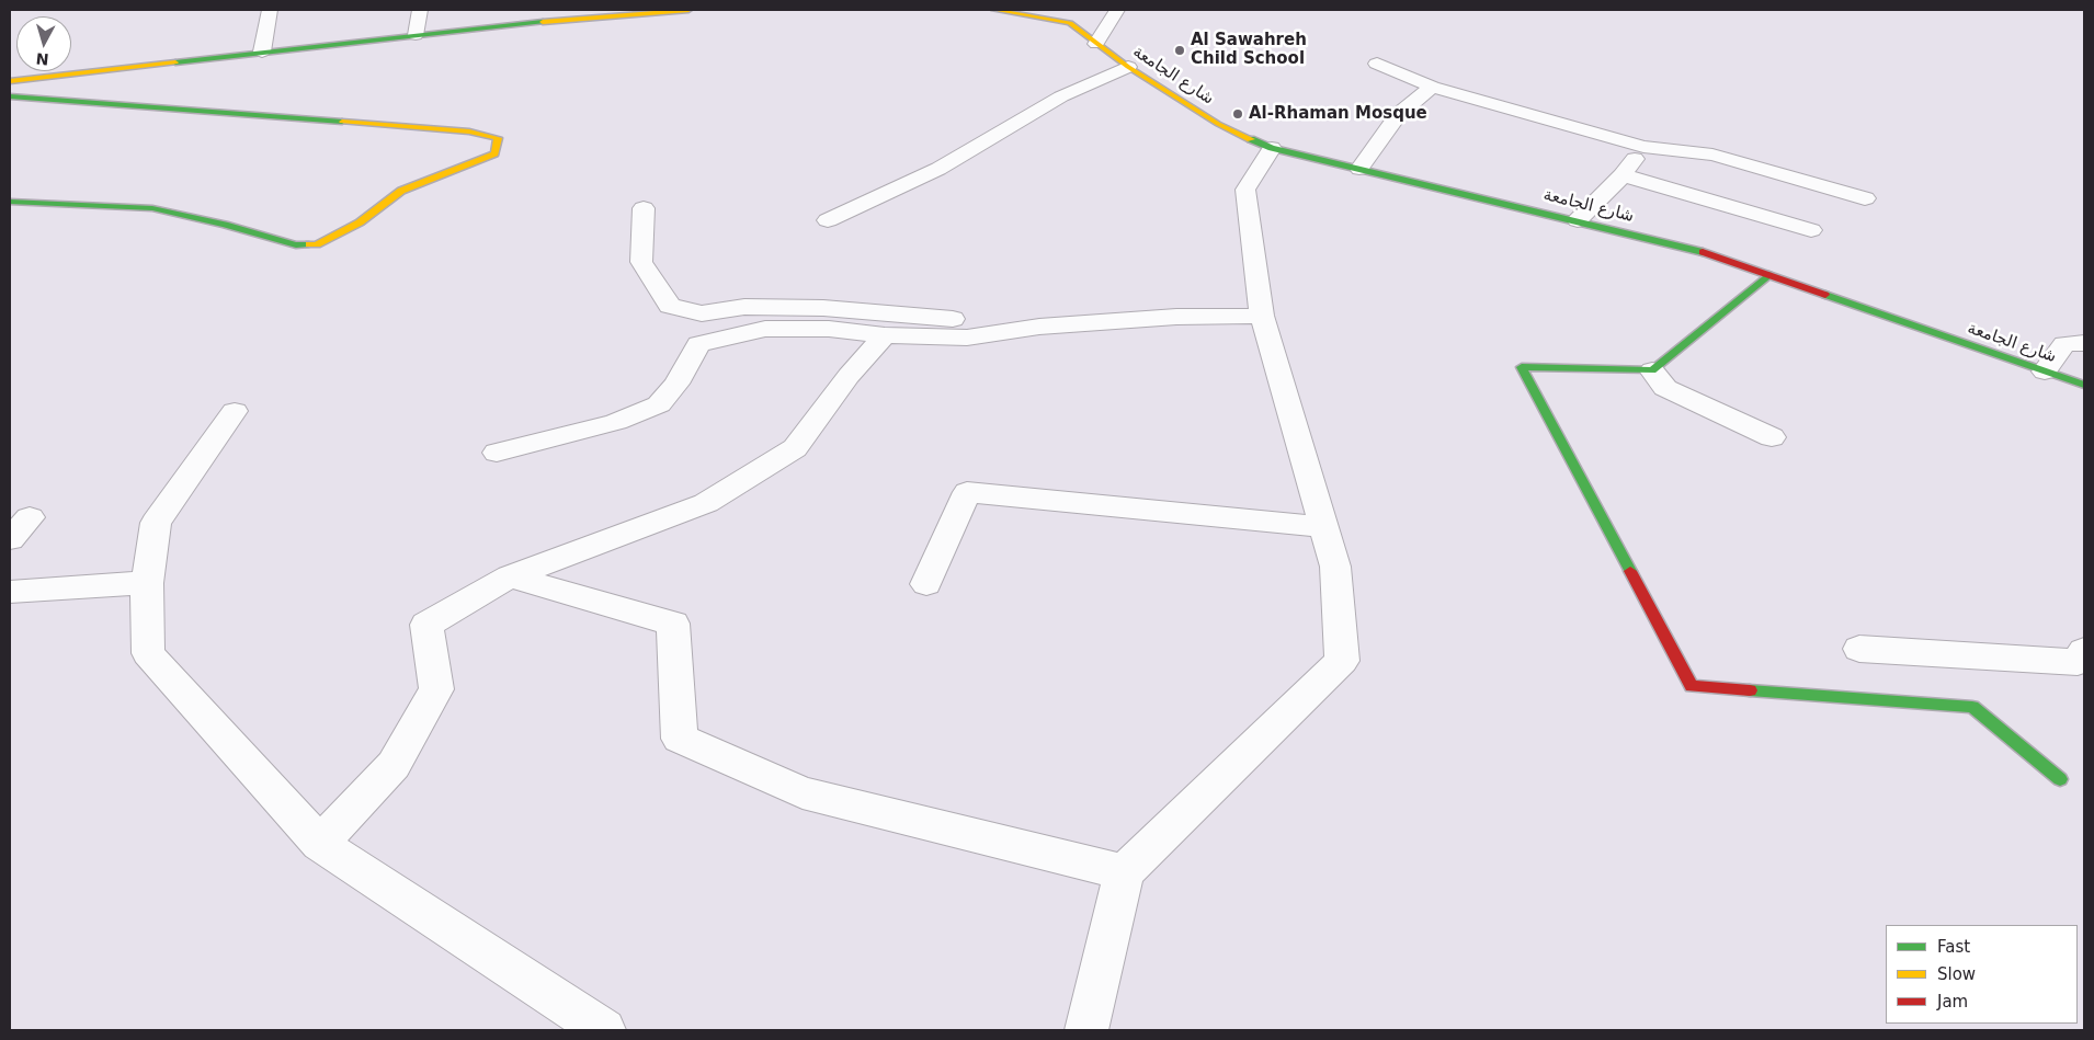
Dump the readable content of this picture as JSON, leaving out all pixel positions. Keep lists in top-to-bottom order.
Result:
{
  "streets": {
    "main road": ["شارع الجامعة"]
  },
  "places": ["Al Sawahreh Child School", "Al-Rhaman Mosque"],
  "legend": ["Fast", "Slow", "Jam"],
  "north": "bottom"
}
